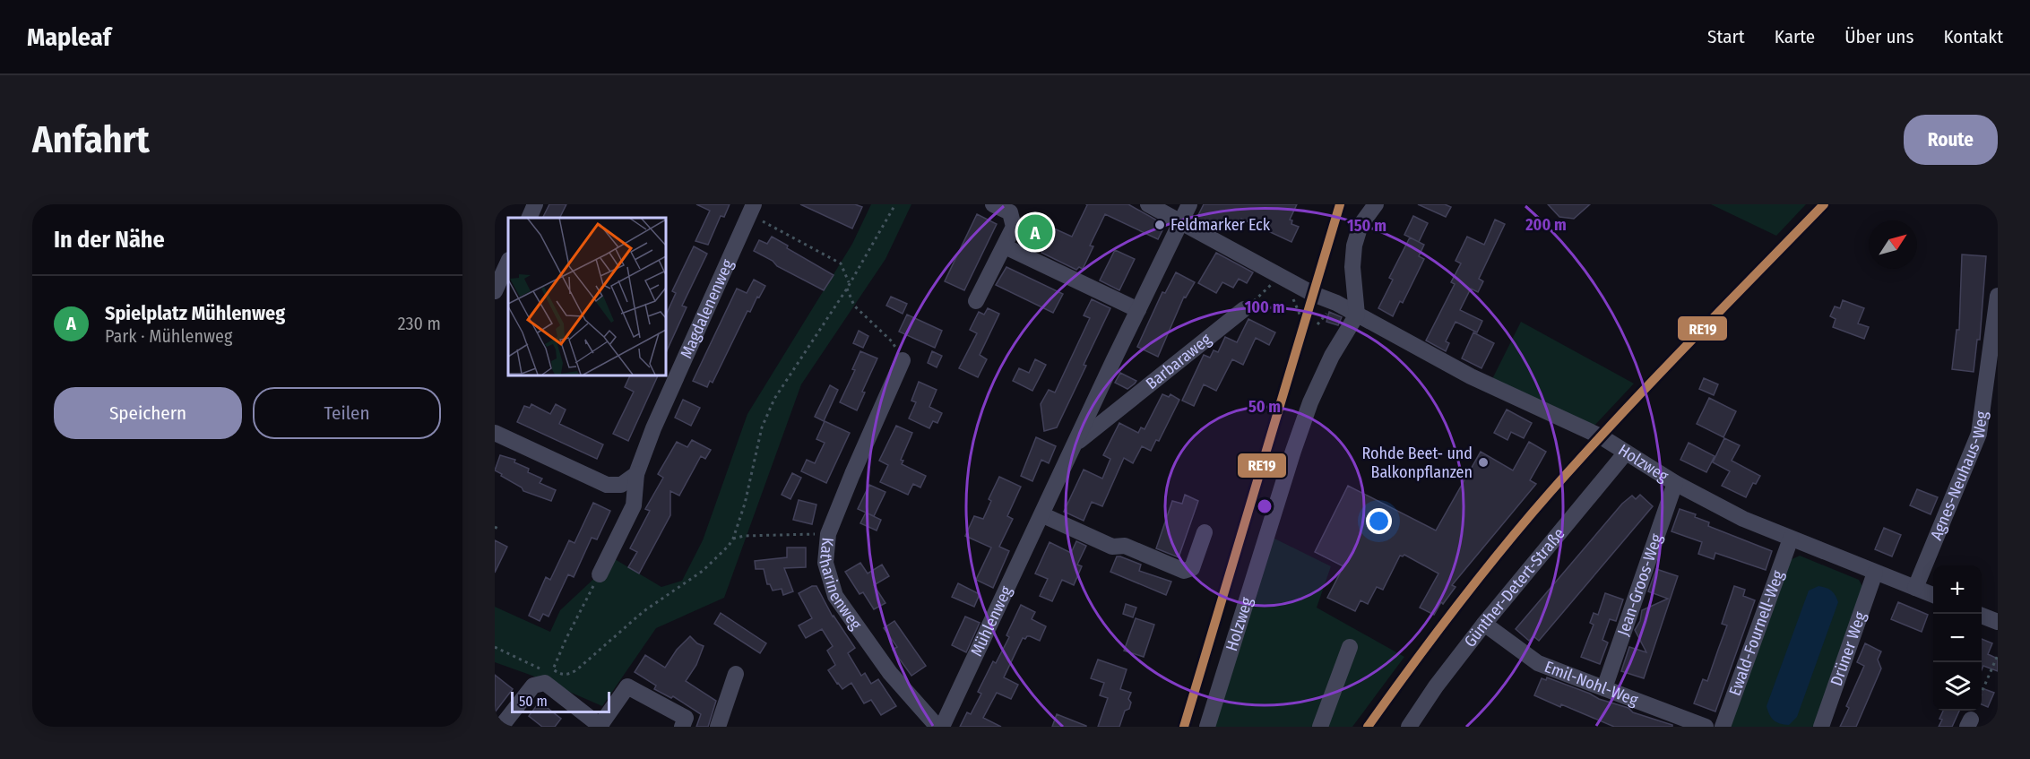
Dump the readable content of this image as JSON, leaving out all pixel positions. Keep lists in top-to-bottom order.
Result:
{
  "streets": {
    "street": [
      "Magdalenenweg",
      "Barbaraweg",
      "Holzweg",
      "Agnes-Neuhaus-Weg",
      "Katharinenweg",
      "Jean-Groos-Weg",
      "Günther-Detert-Straße",
      "Mühlenweg",
      "Ewald-Fournell-Weg",
      "Drüner Weg",
      "Emil-Nohl-Weg"
    ]
  },
  "crossings": [
    ["Barbaraweg", "Mühlenweg"],
    ["Holzweg", "Agnes-Neuhaus-Weg"],
    ["Holzweg", "Jean-Groos-Weg"],
    ["Holzweg", "Günther-Detert-Straße"],
    ["Holzweg", "Mühlenweg"],
    ["Holzweg", "Ewald-Fournell-Weg"],
    ["Holzweg", "Drüner Weg"],
    ["Jean-Groos-Weg", "Emil-Nohl-Weg"],
    ["Günther-Detert-Straße", "Emil-Nohl-Weg"]
  ],
  "places": ["Feldmarker Eck", "Rohde Beet- und Balkonpflanzen"],
  "lines": ["transit line RE19"],
  "scale_bar": "50 m",
  "north": "top right",
  "page": {
    "header": "Mapleaf",
    "nav": [
      "Start",
      "Karte",
      "Über uns",
      "Kontakt"
    ],
    "buttons": [
      "Route",
      ["Speichern", "Teilen"]
    ],
    "title": "Anfahrt",
    "heading": "In der Nähe",
    "pins": "A",
    "list": [
      {
        "mark": "A",
        "name": "Spielplatz Mühlenweg",
        "note": "Park · Mühlenweg",
        "value": "230 m"
      }
    ],
    "map_buttons": ["+", "−"],
    "scale": "50 m"
  },
  "rings": [
    "200 m",
    "150 m",
    "100 m",
    "50 m"
  ]
}
